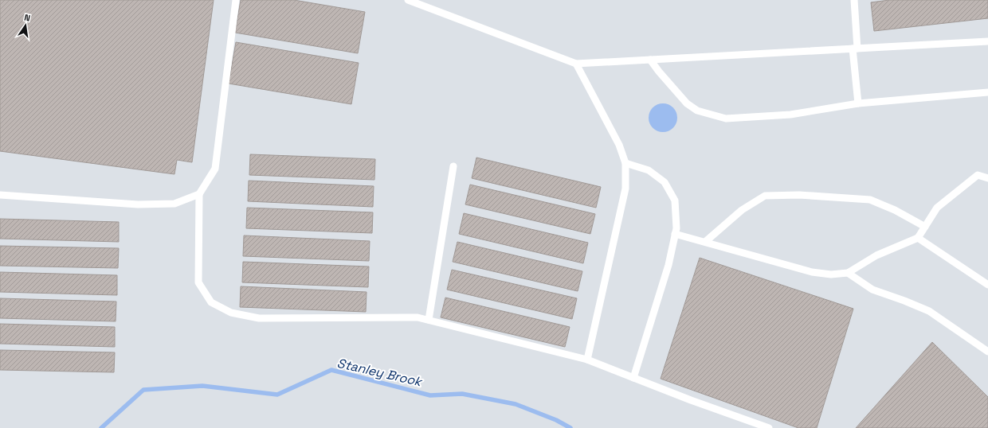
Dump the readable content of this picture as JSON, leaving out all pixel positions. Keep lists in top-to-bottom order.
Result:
{
  "water": ["Stanley Brook"],
  "north": "top"
}
